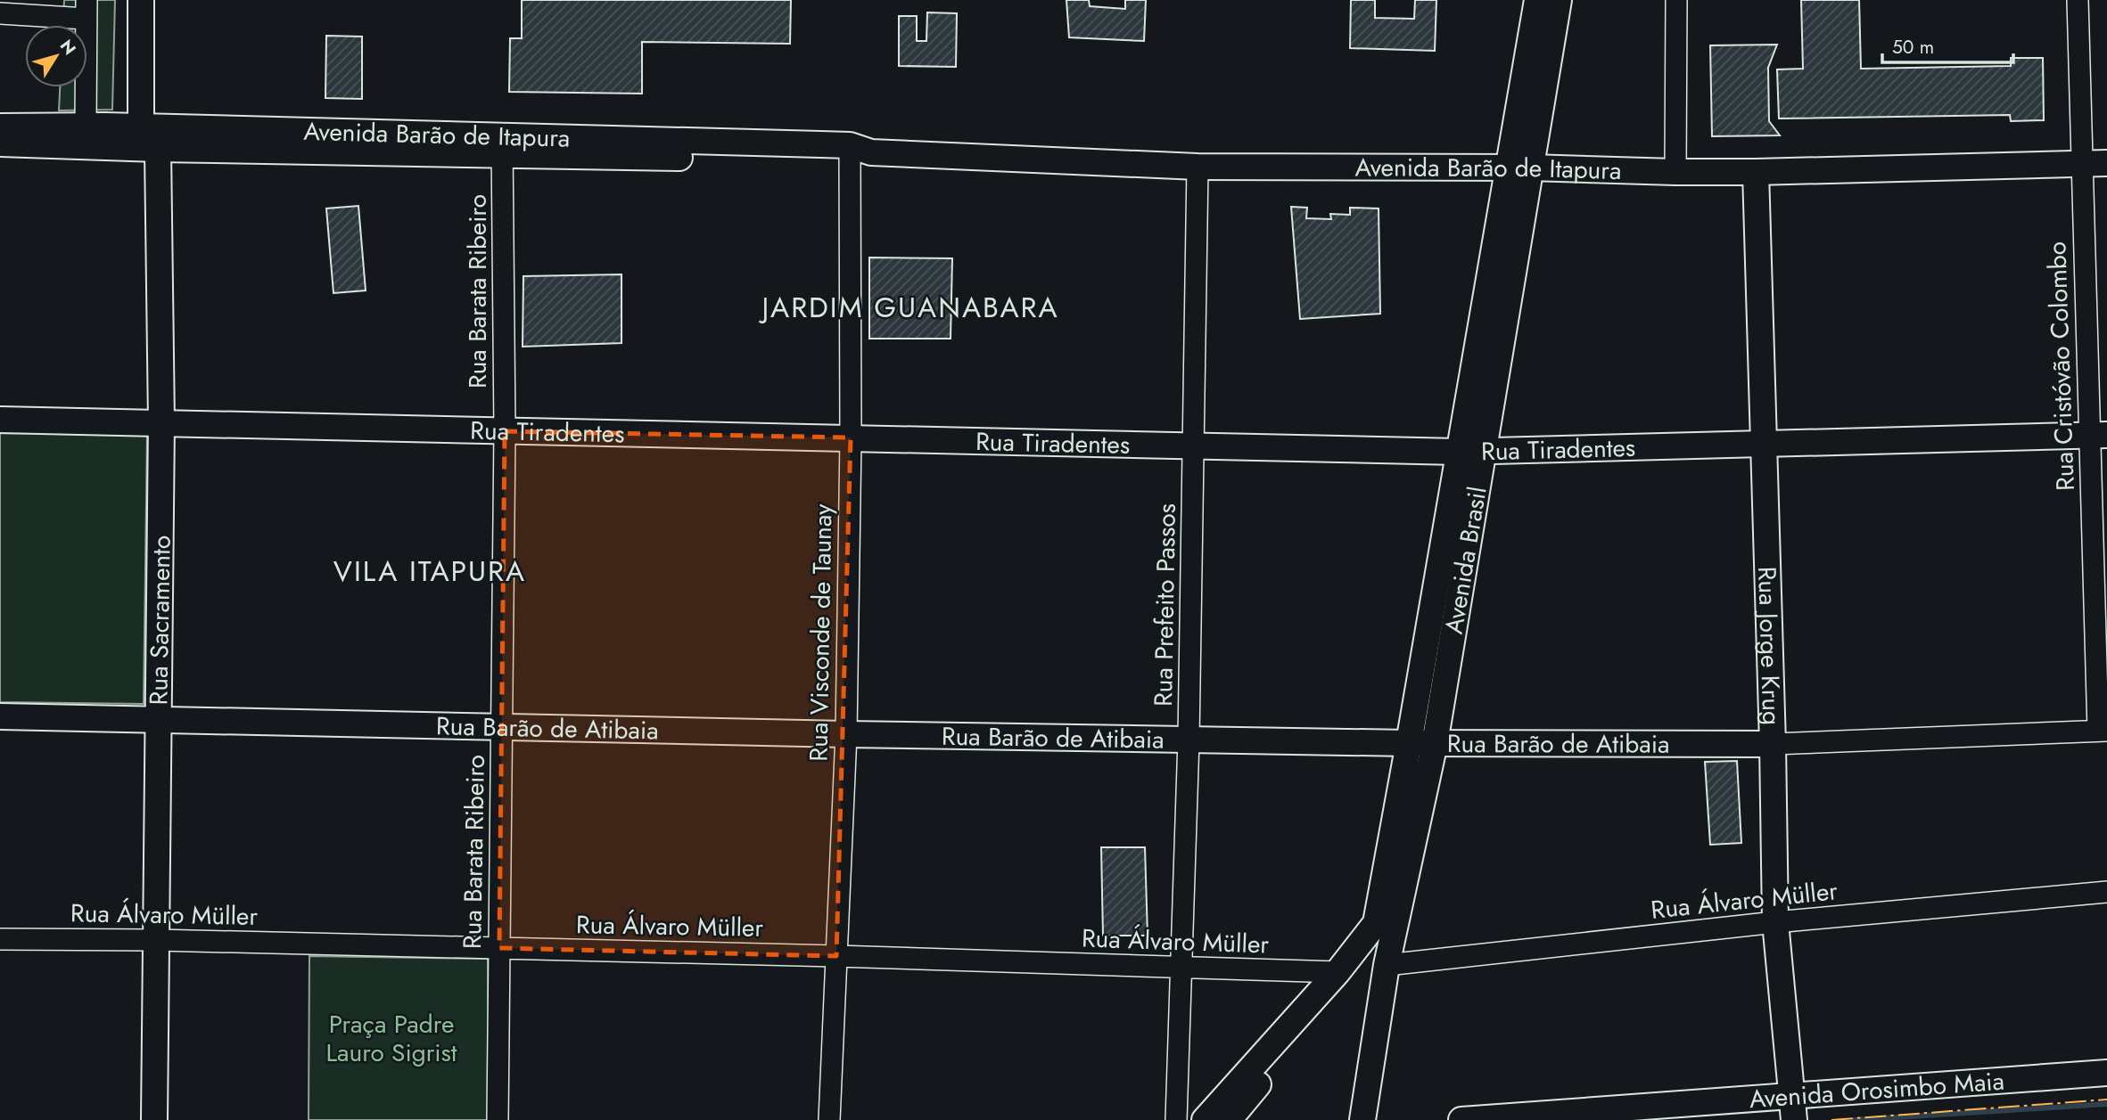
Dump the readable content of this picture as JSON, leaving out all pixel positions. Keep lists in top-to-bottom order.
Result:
{
  "streets": {
    "main road": [
      "Avenida Barão de Itapura",
      "Rua Tiradentes",
      "Avenida Brasil",
      "Rua Sacramento",
      "Rua Jorge Krug",
      "Rua Barão de Atibaia",
      "Avenida Orosimbo Maia"
    ],
    "street": [
      "Rua Barata Ribeiro",
      "Rua Cristóvão Colombo",
      "Rua Prefeito Passos",
      "Rua Visconde de Taunay",
      "Rua Álvaro Müller"
    ]
  },
  "crossings": [
    ["Avenida Barão de Itapura", "Rua Barata Ribeiro"],
    ["Avenida Barão de Itapura", "Rua Cristóvão Colombo"],
    ["Avenida Barão de Itapura", "Avenida Brasil"],
    ["Avenida Barão de Itapura", "Rua Prefeito Passos"],
    ["Avenida Barão de Itapura", "Rua Sacramento"],
    ["Avenida Barão de Itapura", "Rua Visconde de Taunay"],
    ["Avenida Barão de Itapura", "Rua Jorge Krug"],
    ["Rua Barata Ribeiro", "Rua Tiradentes"],
    ["Rua Barata Ribeiro", "Rua Barão de Atibaia"],
    ["Rua Barata Ribeiro", "Rua Álvaro Müller"],
    ["Rua Cristóvão Colombo", "Rua Tiradentes"],
    ["Rua Cristóvão Colombo", "Rua Barão de Atibaia"],
    ["Rua Tiradentes", "Avenida Brasil"],
    ["Rua Tiradentes", "Rua Prefeito Passos"],
    ["Rua Tiradentes", "Rua Sacramento"],
    ["Rua Tiradentes", "Rua Visconde de Taunay"],
    ["Rua Tiradentes", "Rua Jorge Krug"],
    ["Avenida Brasil", "Rua Barão de Atibaia"],
    ["Avenida Brasil", "Rua Álvaro Müller"],
    ["Rua Prefeito Passos", "Rua Barão de Atibaia"],
    ["Rua Prefeito Passos", "Rua Álvaro Müller"],
    ["Rua Sacramento", "Rua Barão de Atibaia"],
    ["Rua Sacramento", "Rua Álvaro Müller"],
    ["Rua Visconde de Taunay", "Rua Barão de Atibaia"],
    ["Rua Visconde de Taunay", "Rua Álvaro Müller"],
    ["Rua Jorge Krug", "Rua Barão de Atibaia"],
    ["Rua Jorge Krug", "Rua Álvaro Müller"],
    ["Rua Jorge Krug", "Avenida Orosimbo Maia"]
  ],
  "districts": ["JARDIM GUANABARA", "VILA ITAPURA"],
  "parks": ["Praça Padre Lauro Sigrist"],
  "scale_bar": "50 m",
  "north": "top right"
}
